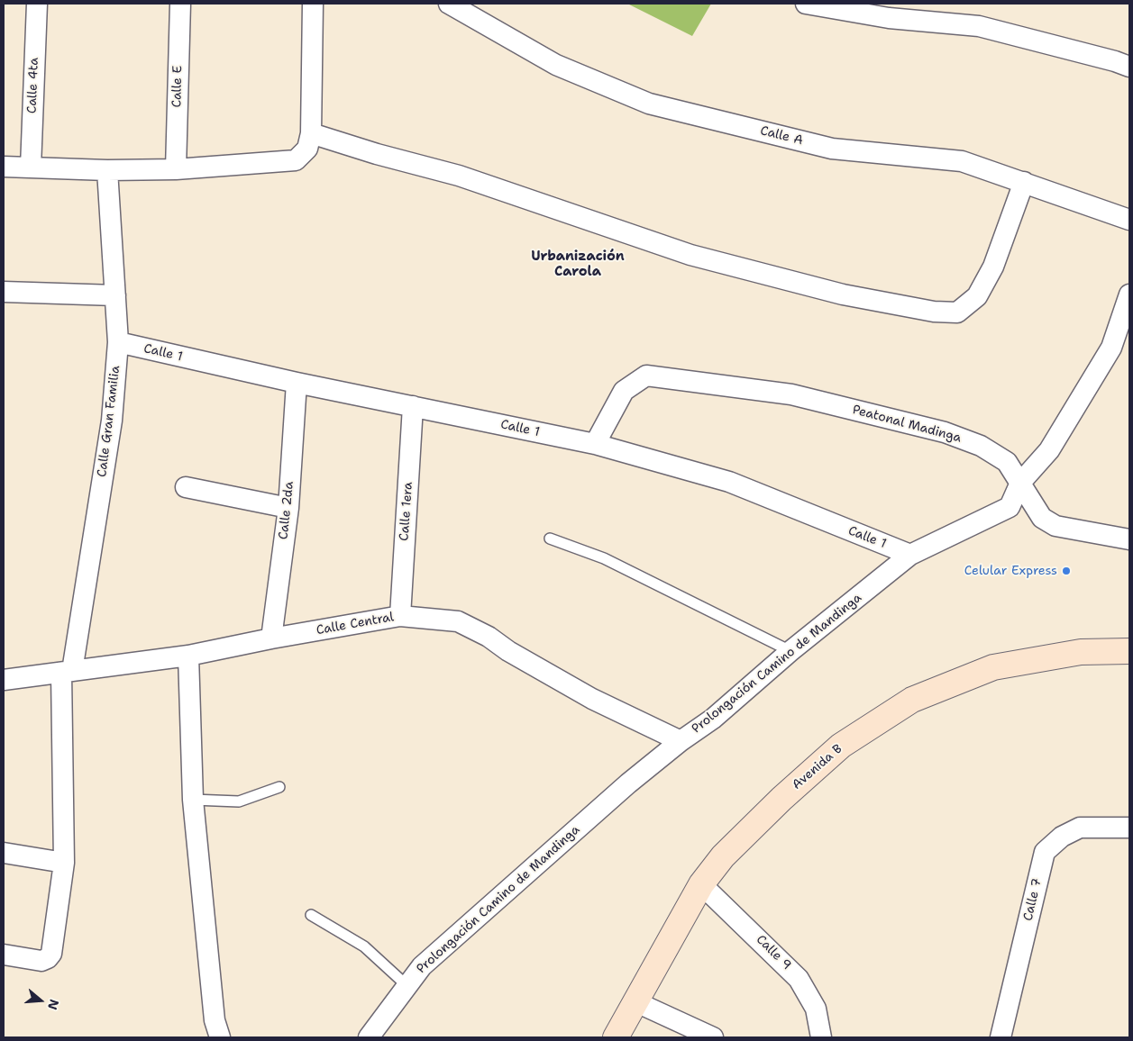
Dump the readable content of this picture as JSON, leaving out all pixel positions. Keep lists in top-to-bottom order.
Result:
{
  "streets": {
    "main road": ["Avenida B"],
    "street": [
      "Calle 4ta",
      "Calle E",
      "Calle A",
      "Calle 1",
      "Calle Gran Familia",
      "Peatonal Madinga",
      "Calle 2da",
      "Calle 1era",
      "Calle Central",
      "Prolongación Camino de Mandinga",
      "Calle 7",
      "Calle 9"
    ]
  },
  "crossings": [
    ["Calle 1", "Calle Gran Familia"],
    ["Calle 1", "Peatonal Madinga"],
    ["Calle 1", "Calle 2da"],
    ["Calle 1", "Calle 1era"],
    ["Calle 1", "Prolongación Camino de Mandinga"],
    ["Calle Gran Familia", "Calle Central"],
    ["Peatonal Madinga", "Prolongación Camino de Mandinga"],
    ["Calle 2da", "Calle Central"],
    ["Calle 1era", "Calle Central"],
    ["Calle Central", "Prolongación Camino de Mandinga"],
    ["Avenida B", "Calle 9"]
  ],
  "districts": ["Urbanización Carola"],
  "places": ["Celular Express"],
  "north": "right"
}
